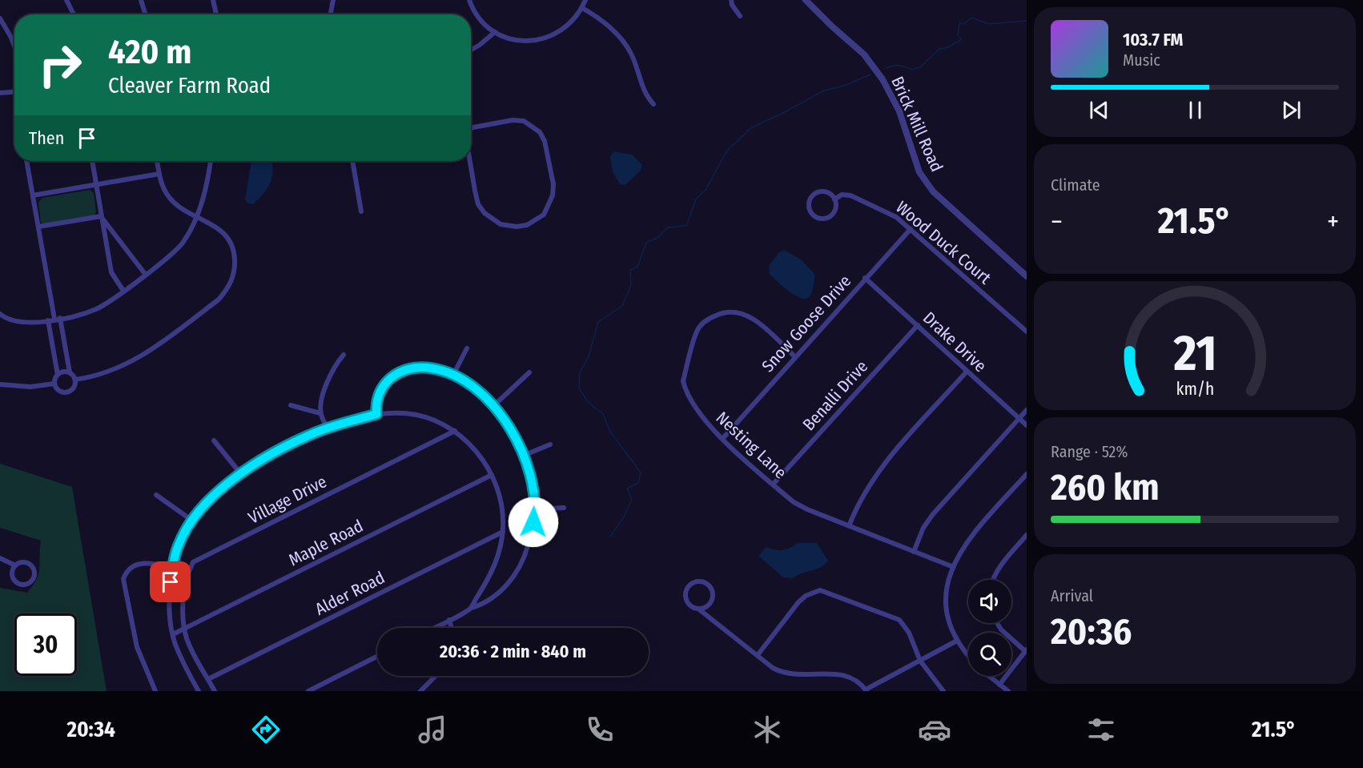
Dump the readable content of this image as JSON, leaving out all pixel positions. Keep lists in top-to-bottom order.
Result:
{
  "streets": {
    "street": [
      "Brick Mill Road",
      "Wood Duck Court",
      "Snow Goose Drive",
      "Drake Drive",
      "Benalli Drive",
      "Nesting Lane",
      "Village Drive",
      "Maple Road",
      "Alder Road"
    ]
  },
  "crossings": [
    ["Wood Duck Court", "Snow Goose Drive"],
    ["Snow Goose Drive", "Drake Drive"],
    ["Snow Goose Drive", "Nesting Lane"],
    ["Drake Drive", "Benalli Drive"],
    ["Benalli Drive", "Nesting Lane"],
    ["Village Drive", "Maple Road"],
    ["Village Drive", "Alder Road"]
  ],
  "page": {
    "turn": ["420 m", "Cleaver Farm Road"],
    "song": ["103.7 FM", "Music"],
    "then": "Then",
    "tile": [
      "Climate",
      ["Range · 52%", "260 km"],
      ["Arrival", "20:36"]
    ],
    "heat": ["−", "21.5°", "+"],
    "limit": "30",
    "trip": "20:36 · 2 min · 840 m",
    "tabs": ["20:34", "21.5°"],
    "gauge": ["21", "km/h"]
  }
}
